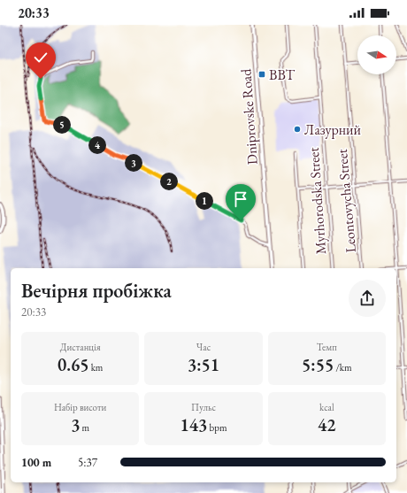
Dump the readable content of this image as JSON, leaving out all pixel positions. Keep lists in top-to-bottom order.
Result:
{
  "streets": {
    "street": ["Dniprovske Road", "Myrhorodska Street", "Leontovycha Street"]
  },
  "places": {
    "transit": ["ВВТ"],
    "other": ["Лазурний"]
  },
  "north": "right",
  "page": {
    "status": "20:33",
    "pins": [
      "5",
      "4",
      "3",
      "2",
      "1"
    ],
    "heading": ["Вечірня пробіжка", "20:33"],
    "stats": [
      ["Дистанція", "0.65 km"],
      ["Час", "3:51"],
      ["Темп", "5:55 /km"],
      ["Набір висоти", "3 m"],
      ["Пульс", "143 bpm"],
      ["kcal", "42"]
    ],
    "list": [
      {
        "name": "100 m",
        "note": "5:37"
      }
    ]
  }
}
